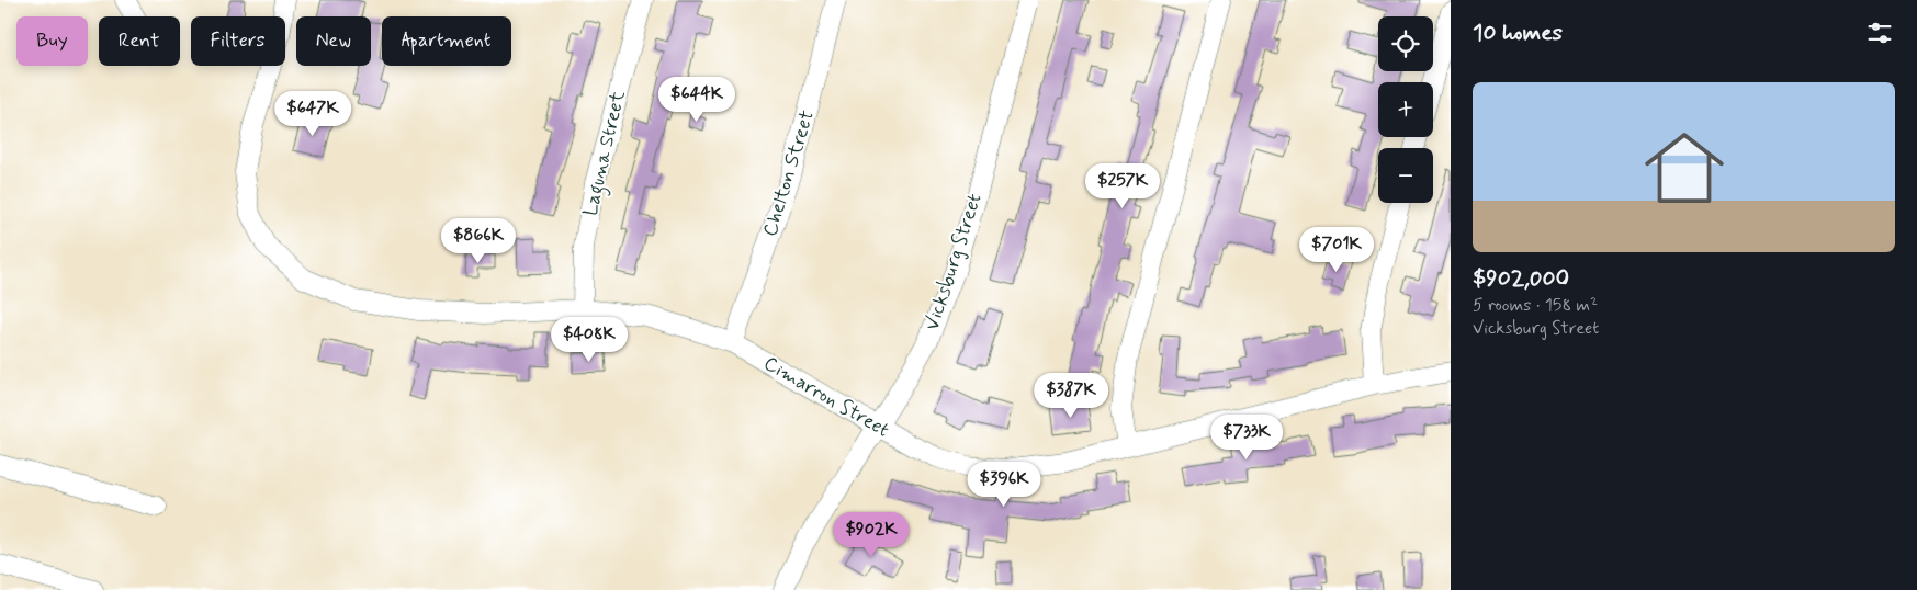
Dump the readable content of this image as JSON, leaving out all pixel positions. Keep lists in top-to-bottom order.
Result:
{
  "streets": {
    "street": [
      "Laguna Street",
      "Chelton Street",
      "Vicksburg Street",
      "Cimarron Street"
    ]
  },
  "crossings": [
    ["Laguna Street", "Cimarron Street"],
    ["Chelton Street", "Cimarron Street"],
    ["Vicksburg Street", "Cimarron Street"]
  ],
  "page": {
    "heading": "10 homes",
    "map_buttons": ["+", "−"],
    "chip": [
      "Buy",
      "Rent",
      "Filters",
      "New",
      "Apartment"
    ],
    "list": [
      {
        "name": "$902,000",
        "note": "5 rooms · 158 m² · Vicksburg Street"
      }
    ],
    "price": [
      "$644K",
      "$647K",
      "$257K",
      "$866K",
      "$701K",
      "$408K",
      "$387K",
      "$733K",
      "$396K",
      "$902K"
    ]
  }
}
